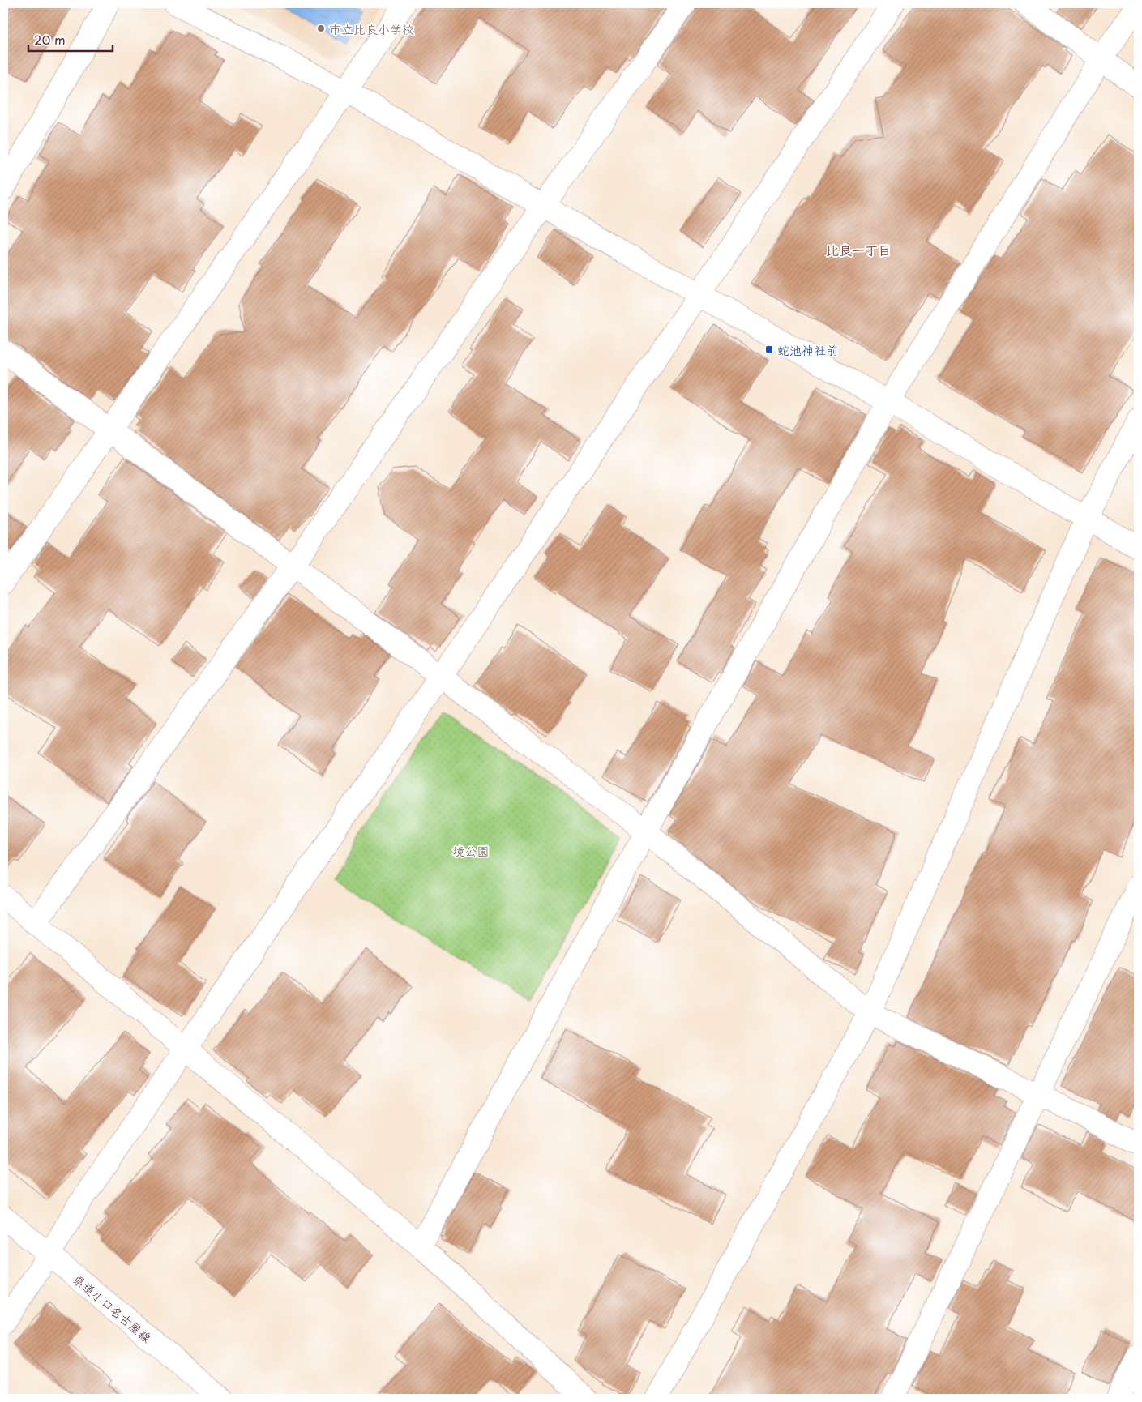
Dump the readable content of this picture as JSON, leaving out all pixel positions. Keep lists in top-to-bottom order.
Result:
{
  "streets": {
    "street": ["県道小口名古屋線"]
  },
  "districts": ["比良一丁目"],
  "parks": ["境公園"],
  "places": {
    "other": ["市立比良小学校"],
    "transit": ["蛇池神社前"]
  },
  "scale_bar": "20 m"
}
